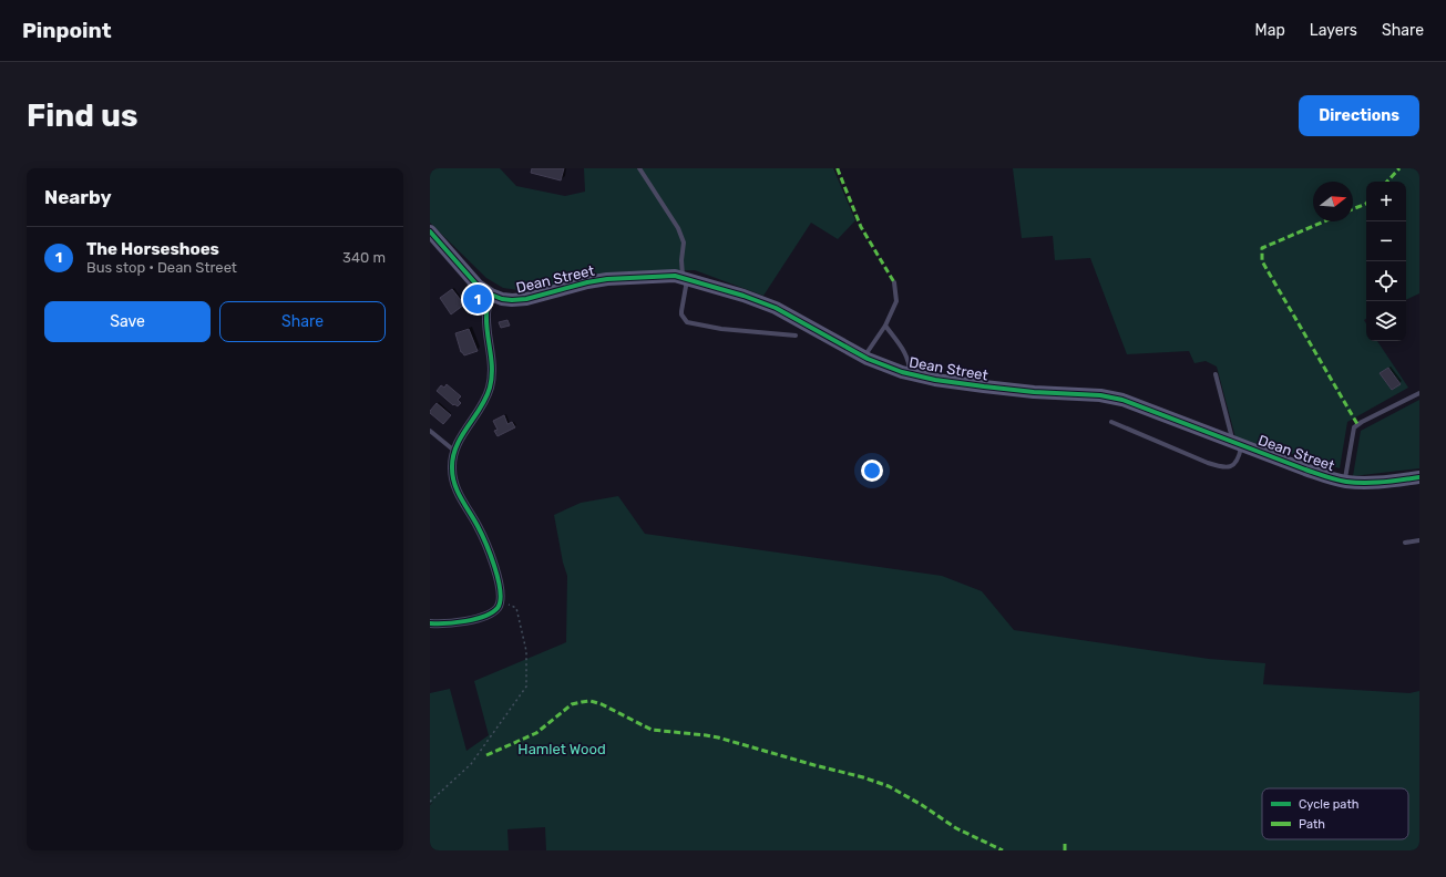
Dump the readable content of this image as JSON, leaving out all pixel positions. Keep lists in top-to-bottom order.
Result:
{
  "streets": {
    "street": ["Dean Street"]
  },
  "parks": ["Hamlet Wood"],
  "legend": ["Cycle path", "Path"],
  "north": "right",
  "page": {
    "header": "Pinpoint",
    "nav": ["Map", "Layers", "Share"],
    "buttons": [
      "Directions",
      ["Save", "Share"]
    ],
    "title": "Find us",
    "heading": "Nearby",
    "map_buttons": ["+", "−"],
    "list": [
      {
        "mark": "1",
        "name": "The Horseshoes",
        "note": "Bus stop · Dean Street",
        "value": "340 m"
      }
    ],
    "pins": "1"
  }
}
